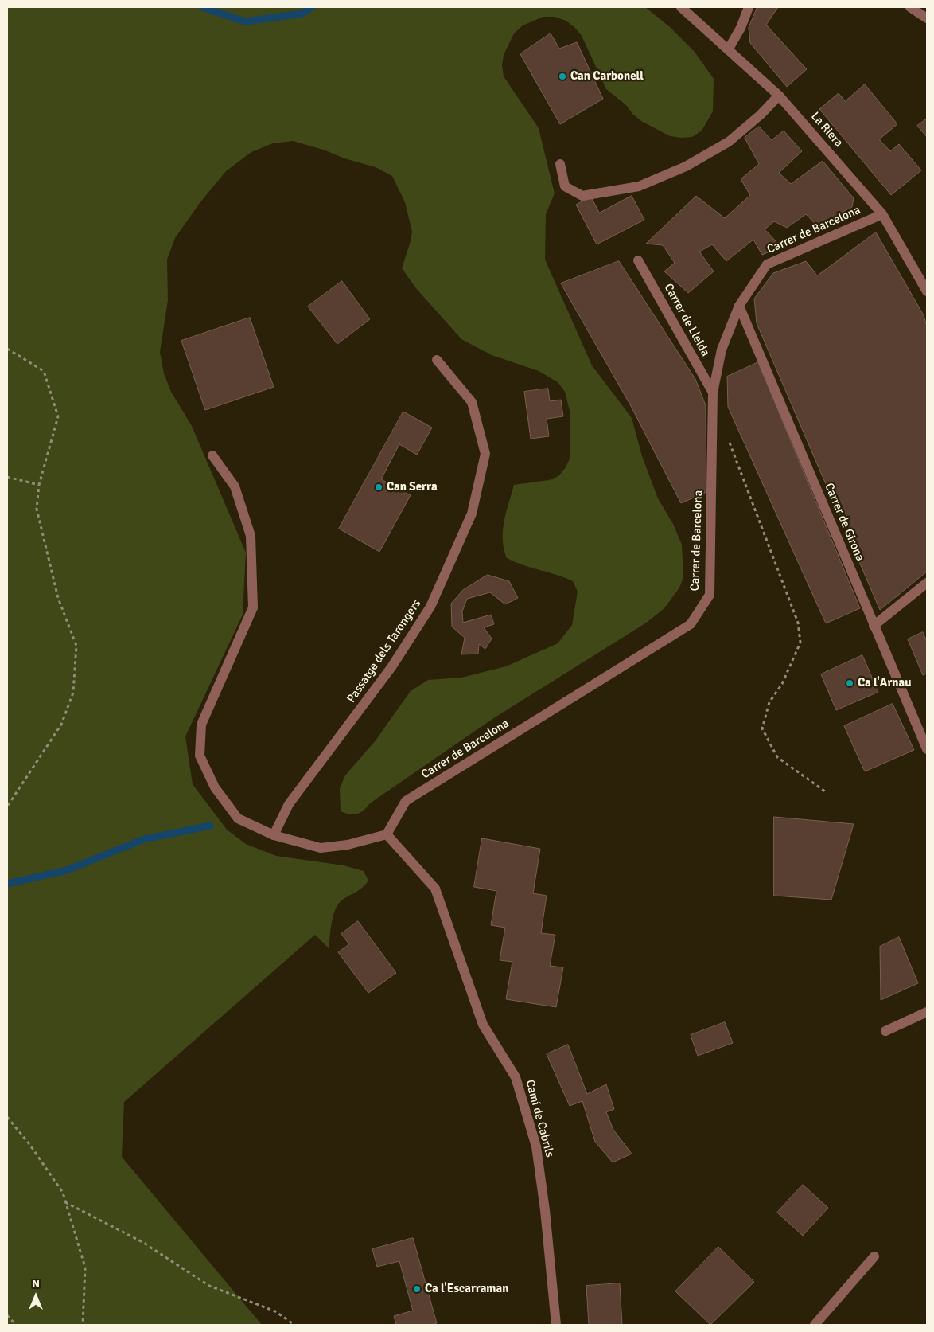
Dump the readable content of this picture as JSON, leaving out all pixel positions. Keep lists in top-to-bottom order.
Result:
{
  "streets": {
    "street": [
      "La Riera",
      "Carrer de Barcelona",
      "Carrer de Lleida",
      "Carrer de Girona",
      "Passatge dels Tarongers",
      "Camí de Cabrils"
    ]
  },
  "crossings": [
    ["La Riera", "Carrer de Barcelona"],
    ["Carrer de Barcelona", "Carrer de Lleida"],
    ["Carrer de Barcelona", "Carrer de Girona"],
    ["Carrer de Barcelona", "Camí de Cabrils"]
  ],
  "places": [
    "Can Carbonell",
    "Can Serra",
    "Ca l'Arnau",
    "Ca l'Escarraman"
  ],
  "north": "top"
}
